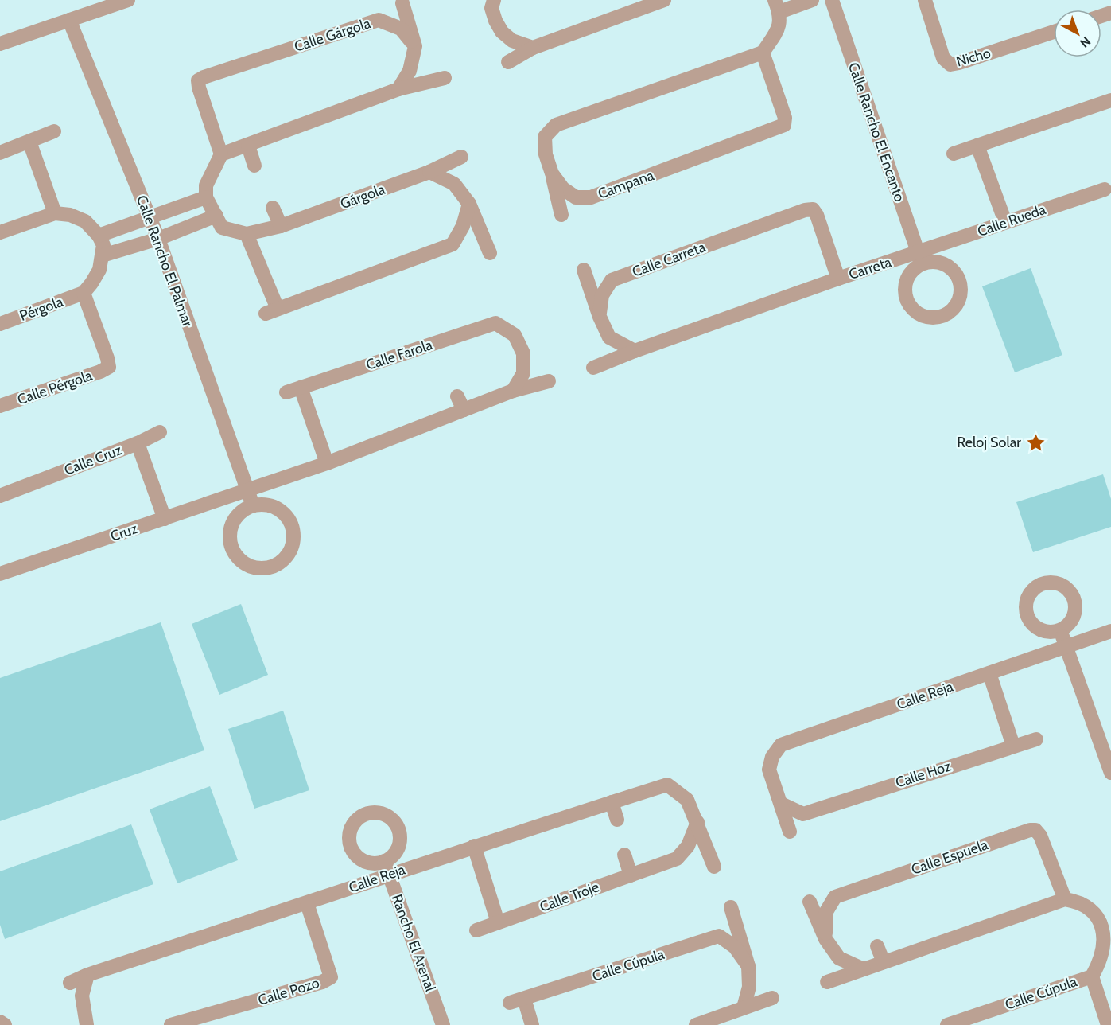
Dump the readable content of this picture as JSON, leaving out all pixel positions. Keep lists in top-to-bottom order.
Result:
{
  "streets": {
    "street": [
      "Calle Gárgola",
      "Nicho",
      "Calle Rancho El Encanto",
      "Campana",
      "Gárgola",
      "Calle Rueda",
      "Calle Carreta",
      "Calle Rancho El Palmar",
      "Carreta",
      "Pérgola",
      "Calle Farola",
      "Calle Pérgola",
      "Calle Cruz",
      "Cruz",
      "Calle Reja",
      "Calle Hoz",
      "Calle Espuela",
      "Calle Troje",
      "Rancho El Arenal",
      "Calle Cúpula",
      "Calle Pozo"
    ]
  },
  "crossings": [
    ["Calle Rancho El Encanto", "Calle Rueda"],
    ["Calle Rancho El Encanto", "Carreta"],
    ["Calle Rueda", "Carreta"],
    ["Calle Carreta", "Carreta"],
    ["Calle Rancho El Palmar", "Cruz"],
    ["Pérgola", "Calle Pérgola"],
    ["Calle Cruz", "Cruz"],
    ["Calle Reja", "Calle Hoz"],
    ["Calle Reja", "Calle Troje"],
    ["Calle Reja", "Rancho El Arenal"],
    ["Calle Reja", "Calle Pozo"]
  ],
  "places": {
    "place": ["Reloj Solar"]
  },
  "north": "bottom right"
}
